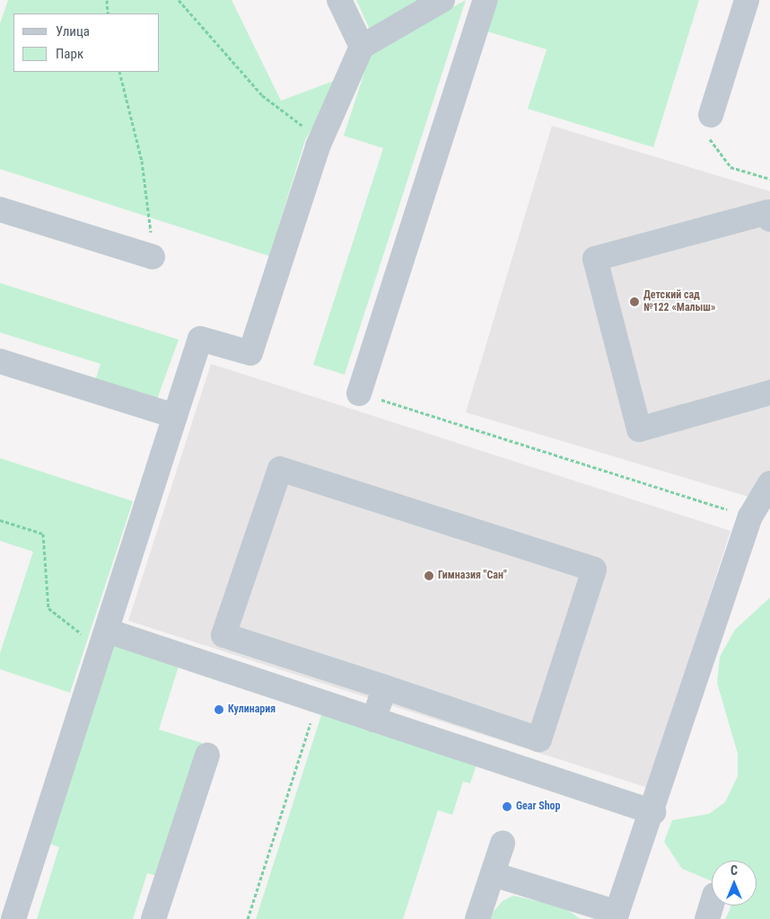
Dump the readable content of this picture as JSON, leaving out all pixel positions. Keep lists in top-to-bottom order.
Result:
{
  "places": [
    "Детский сад №122 «Малыш»",
    "Гимназия \"Сан\"",
    "Кулинария",
    "Gear Shop"
  ],
  "legend": ["Улица", "Парк"],
  "north": "top"
}
